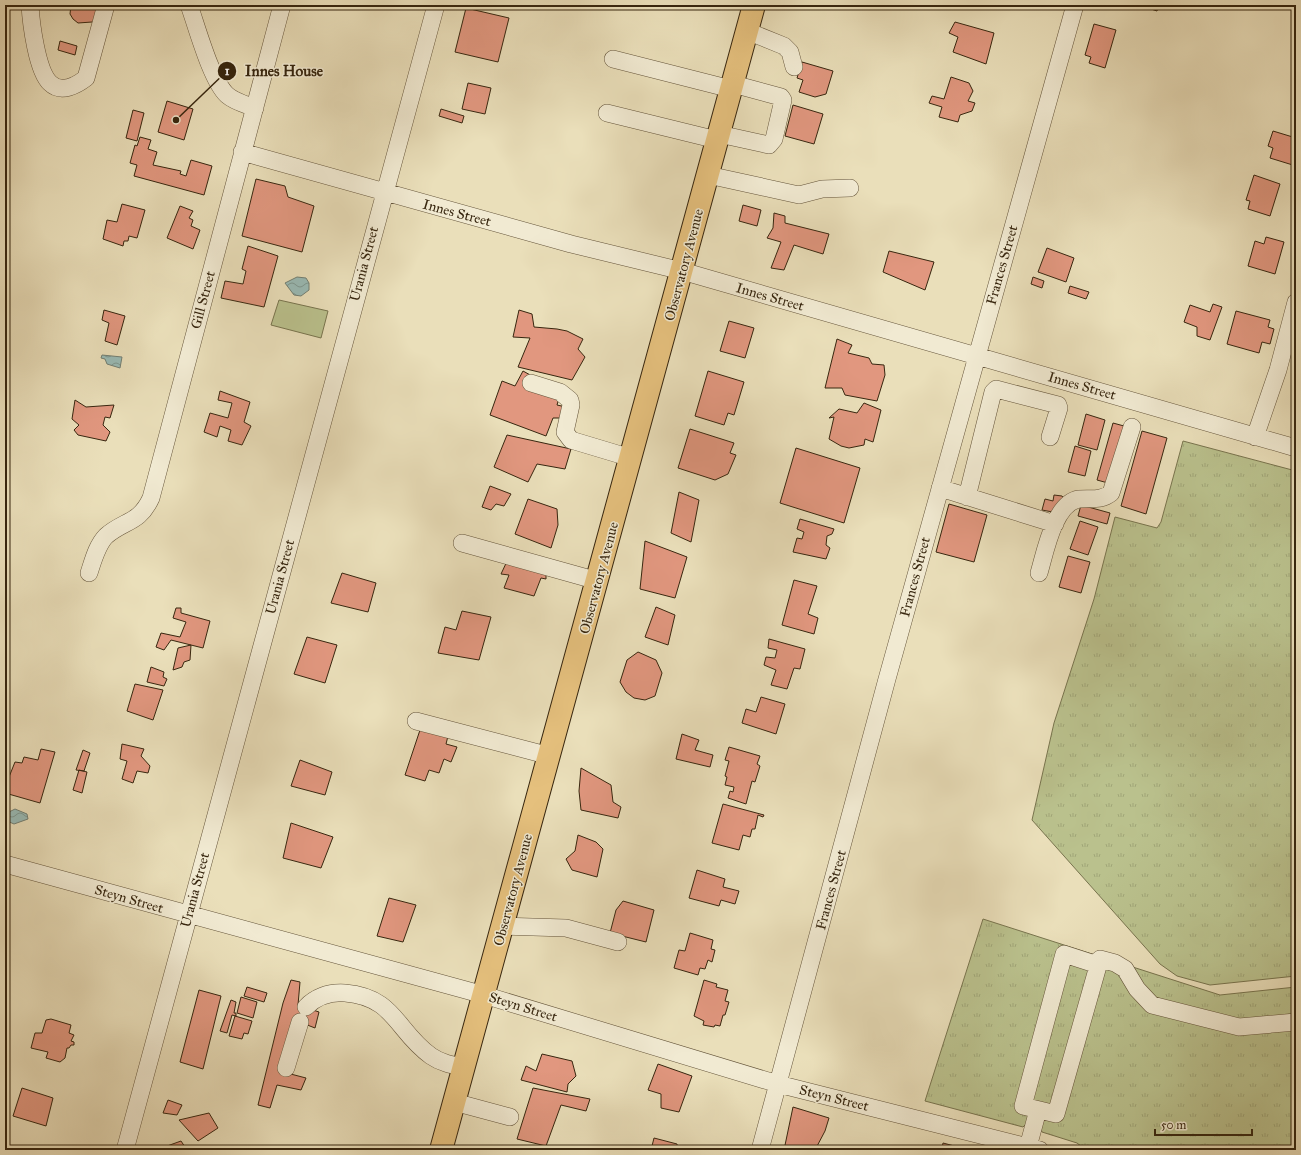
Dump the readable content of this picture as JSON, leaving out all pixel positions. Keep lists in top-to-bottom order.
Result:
{
  "streets": {
    "main road": ["Observatory Avenue"],
    "street": [
      "Innes Street",
      "Urania Street",
      "Frances Street",
      "Gill Street",
      "Steyn Street"
    ]
  },
  "crossings": [
    ["Innes Street", "Urania Street"],
    ["Innes Street", "Observatory Avenue"],
    ["Innes Street", "Frances Street"],
    ["Innes Street", "Gill Street"],
    ["Urania Street", "Steyn Street"],
    ["Observatory Avenue", "Steyn Street"],
    ["Frances Street", "Steyn Street"]
  ],
  "places": ["Innes House"],
  "scale_bar": "50 m"
}
